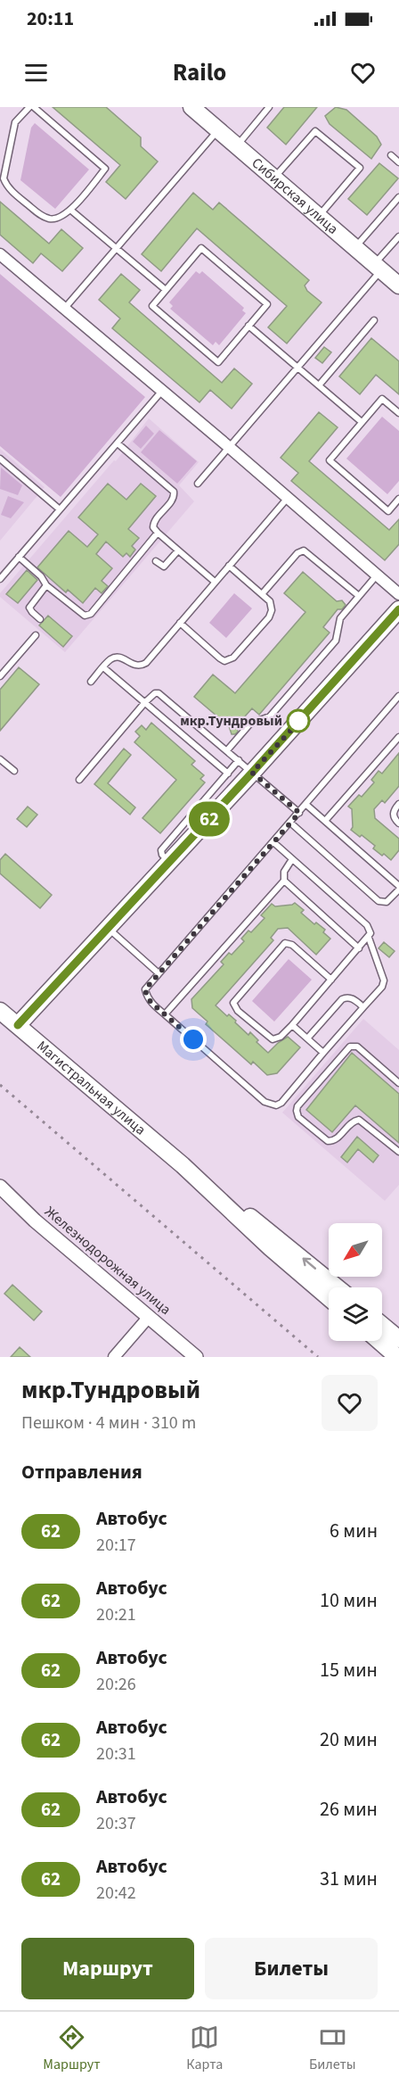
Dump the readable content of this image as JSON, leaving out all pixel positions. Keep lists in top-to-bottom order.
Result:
{
  "streets": {
    "main road": ["Сибирская улица", "Магистральная улица"],
    "street": ["Железнодорожная улица"]
  },
  "places": ["мкр.Тундровый"],
  "lines": ["bus line 62"],
  "north": "bottom left",
  "page": {
    "status": "20:11",
    "header": "Railo",
    "on_map": "62",
    "heading": [
      ["мкр.Тундровый", "Пешком · 4 мин · 310 m"],
      "Отправления"
    ],
    "list": [
      {
        "mark": "62",
        "name": "Автобус",
        "note": "20:17",
        "value": "6 мин"
      },
      {
        "mark": "62",
        "name": "Автобус",
        "note": "20:21",
        "value": "10 мин"
      },
      {
        "mark": "62",
        "name": "Автобус",
        "note": "20:26",
        "value": "15 мин"
      },
      {
        "mark": "62",
        "name": "Автобус",
        "note": "20:31",
        "value": "20 мин"
      },
      {
        "mark": "62",
        "name": "Автобус",
        "note": "20:37",
        "value": "26 мин"
      },
      {
        "mark": "62",
        "name": "Автобус",
        "note": "20:42",
        "value": "31 мин"
      }
    ],
    "buttons": ["Маршрут", "Билеты"],
    "tabs": ["Маршрут", "Карта", "Билеты"]
  }
}
